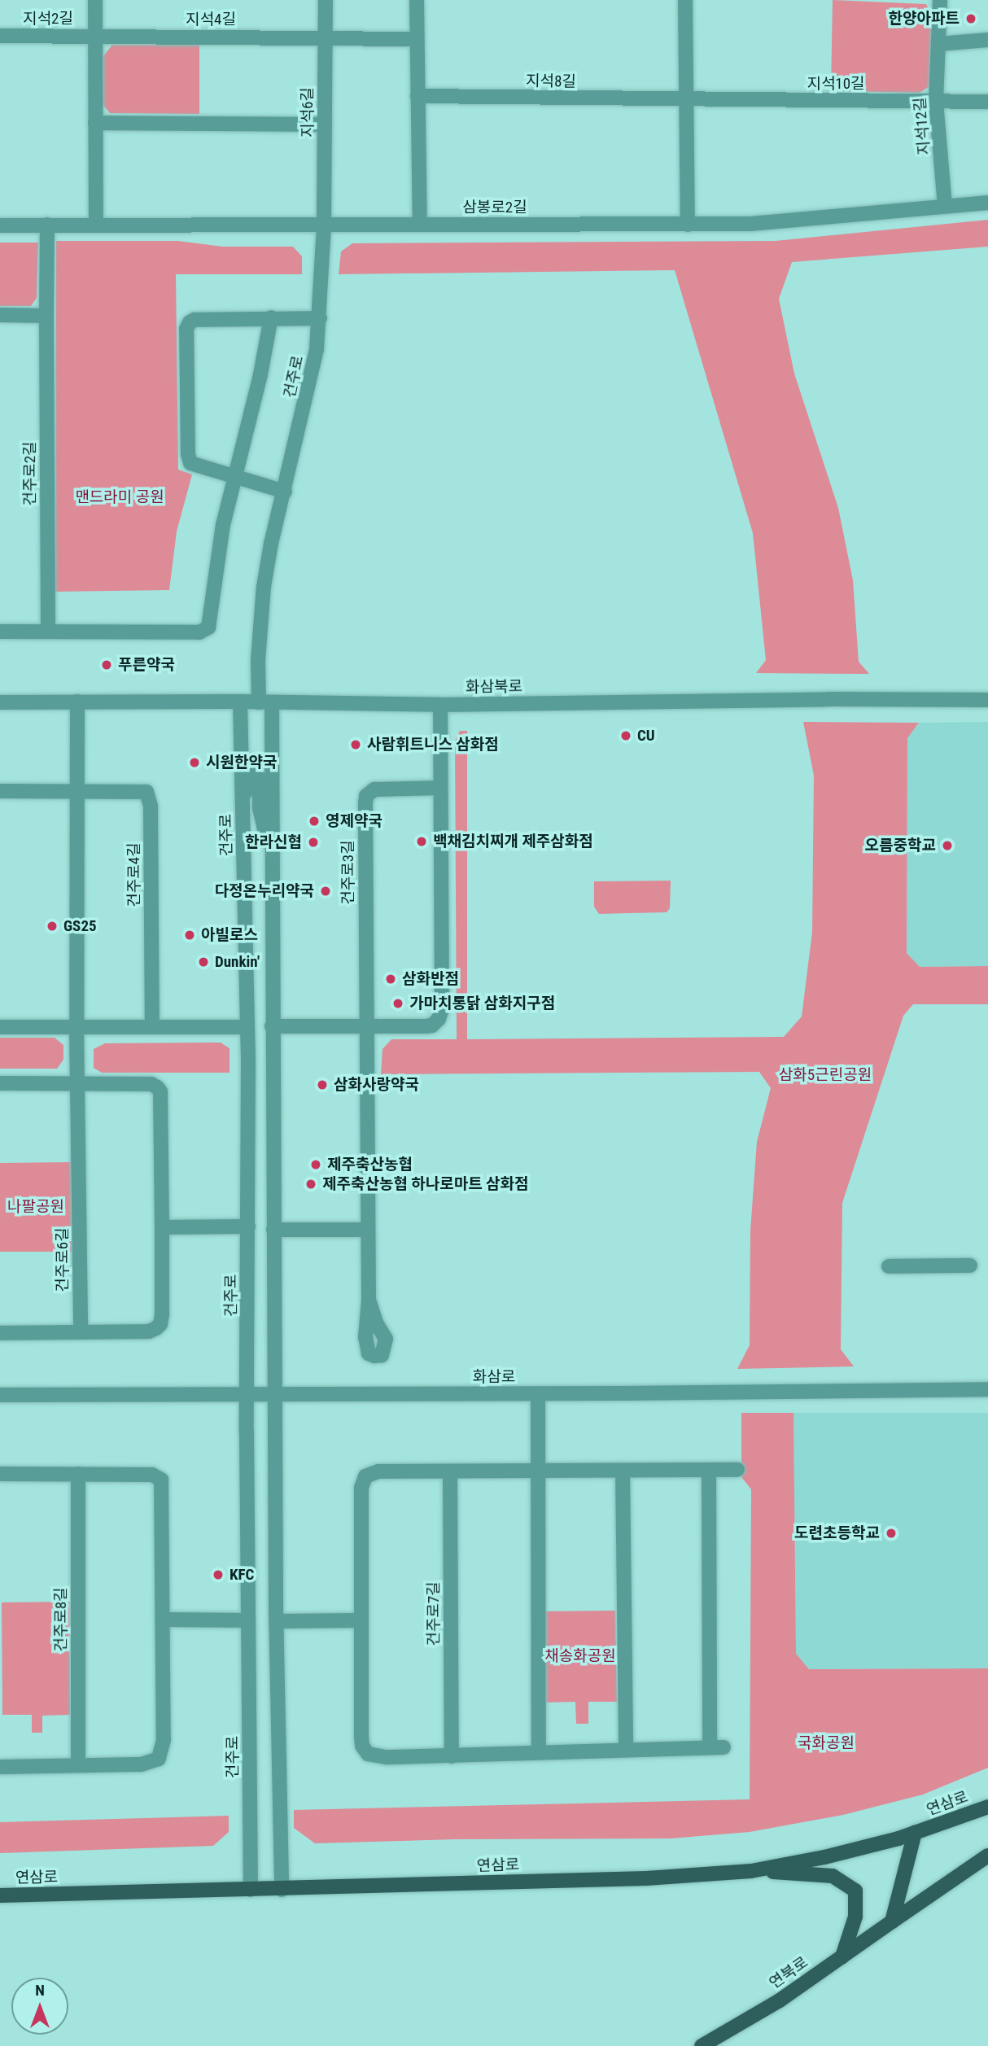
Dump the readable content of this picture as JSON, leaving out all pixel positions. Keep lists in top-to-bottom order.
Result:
{
  "streets": {
    "main road": ["연삼로", "연북로"],
    "street": [
      "지석2길",
      "지석4길",
      "지석8길",
      "지석10길",
      "지석6길",
      "지석12길",
      "삼봉로2길",
      "건주로",
      "건주로2길",
      "화삼북로",
      "건주로3길",
      "건주로4길",
      "건주로6길",
      "화삼로",
      "건주로7길",
      "건주로8길"
    ]
  },
  "crossings": [
    ["지석2길", "지석4길"],
    ["지석4길", "지석6길"],
    ["지석8길", "지석10길"],
    ["지석10길", "지석12길"],
    ["지석6길", "삼봉로2길"],
    ["지석6길", "건주로"],
    ["지석12길", "삼봉로2길"],
    ["삼봉로2길", "건주로"],
    ["삼봉로2길", "건주로2길"],
    ["건주로", "화삼북로"],
    ["건주로", "화삼로"],
    ["건주로", "연삼로"]
  ],
  "parks": [
    "맨드라미 공원",
    "삼화5근린공원",
    "나팔공원",
    "채송화공원",
    "국화공원"
  ],
  "places": [
    "한양아파트",
    "푸른약국",
    "CU",
    "사람휘트니스 삼화점",
    "시원한약국",
    "영제약국",
    "백채김치찌개 제주삼화점",
    "한라신협",
    "오름중학교",
    "다정온누리약국",
    "GS25",
    "아빌로스",
    "Dunkin'",
    "삼화반점",
    "가마치통닭 삼화지구점",
    "삼화사랑약국",
    "제주축산농협",
    "제주축산농협 하나로마트 삼화점",
    "도련초등학교",
    "KFC"
  ],
  "north": "top"
}
